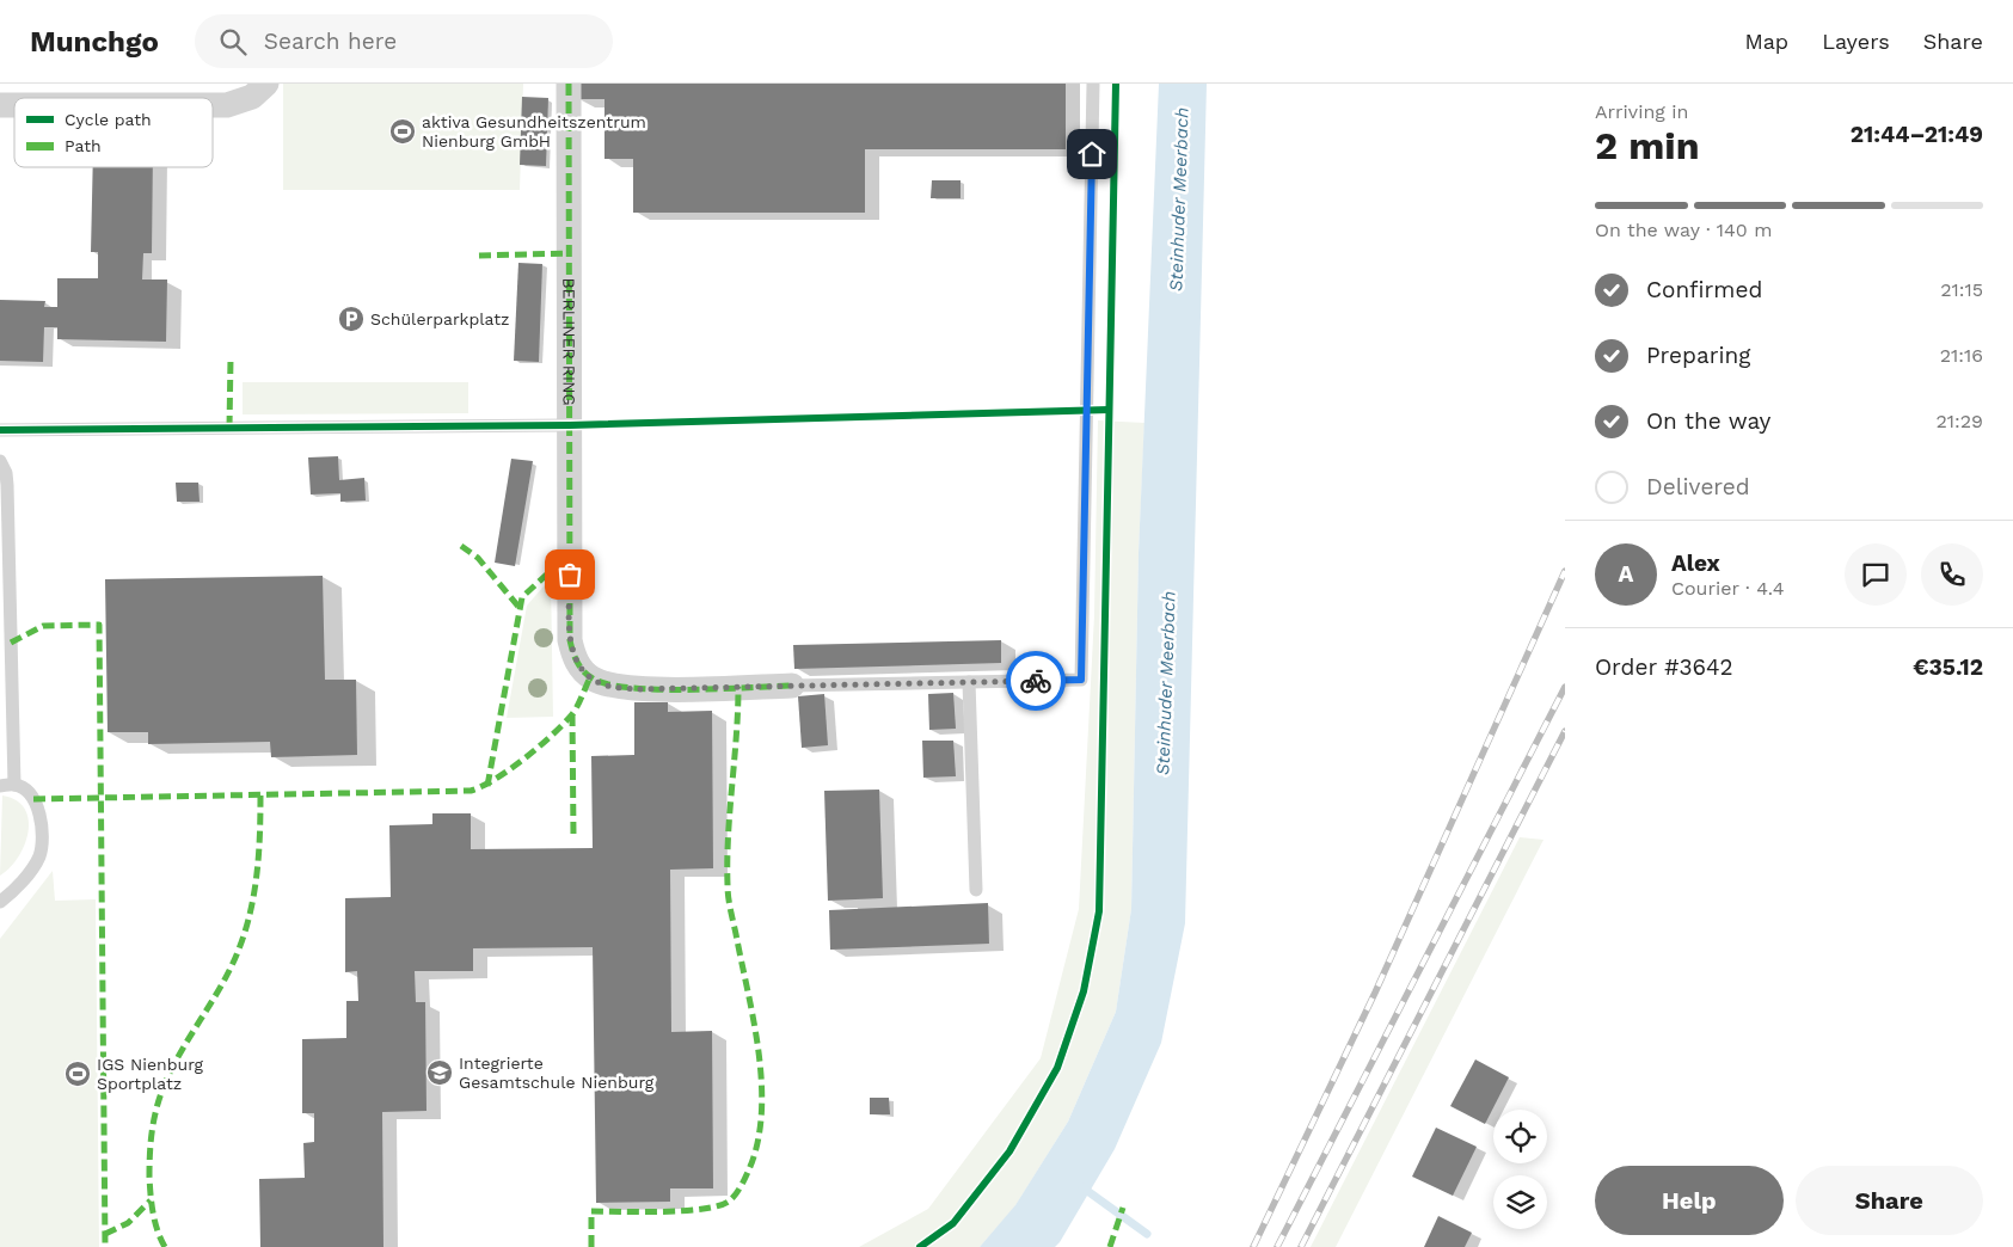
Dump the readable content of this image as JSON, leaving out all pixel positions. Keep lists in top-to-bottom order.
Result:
{
  "streets": {
    "street": ["BERLINER RING"]
  },
  "water": ["Steinhuder Meerbach"],
  "places": {
    "sports": ["aktiva Gesundheitszentrum Nienburg GmbH", "IGS Nienburg Sportplatz"],
    "parking": ["Schülerparkplatz"],
    "school or university": ["Integrierte Gesamtschule Nienburg"]
  },
  "legend": ["Cycle path", "Path"],
  "page": {
    "header": "Munchgo",
    "search": "Search here",
    "nav": ["Map", "Layers", "Share"],
    "heading": ["2 min", "Arriving in", "21:44–21:49"],
    "panel": [
      "Alex",
      "Courier · 4.4",
      "Order #3642",
      "€35.12"
    ],
    "bar": "On the way · 140 m",
    "list": [
      ["Confirmed", "21:15"],
      ["Preparing", "21:16"],
      ["On the way", "21:29"],
      "Delivered"
    ],
    "round": "A",
    "buttons": ["Help", "Share"]
  }
}
